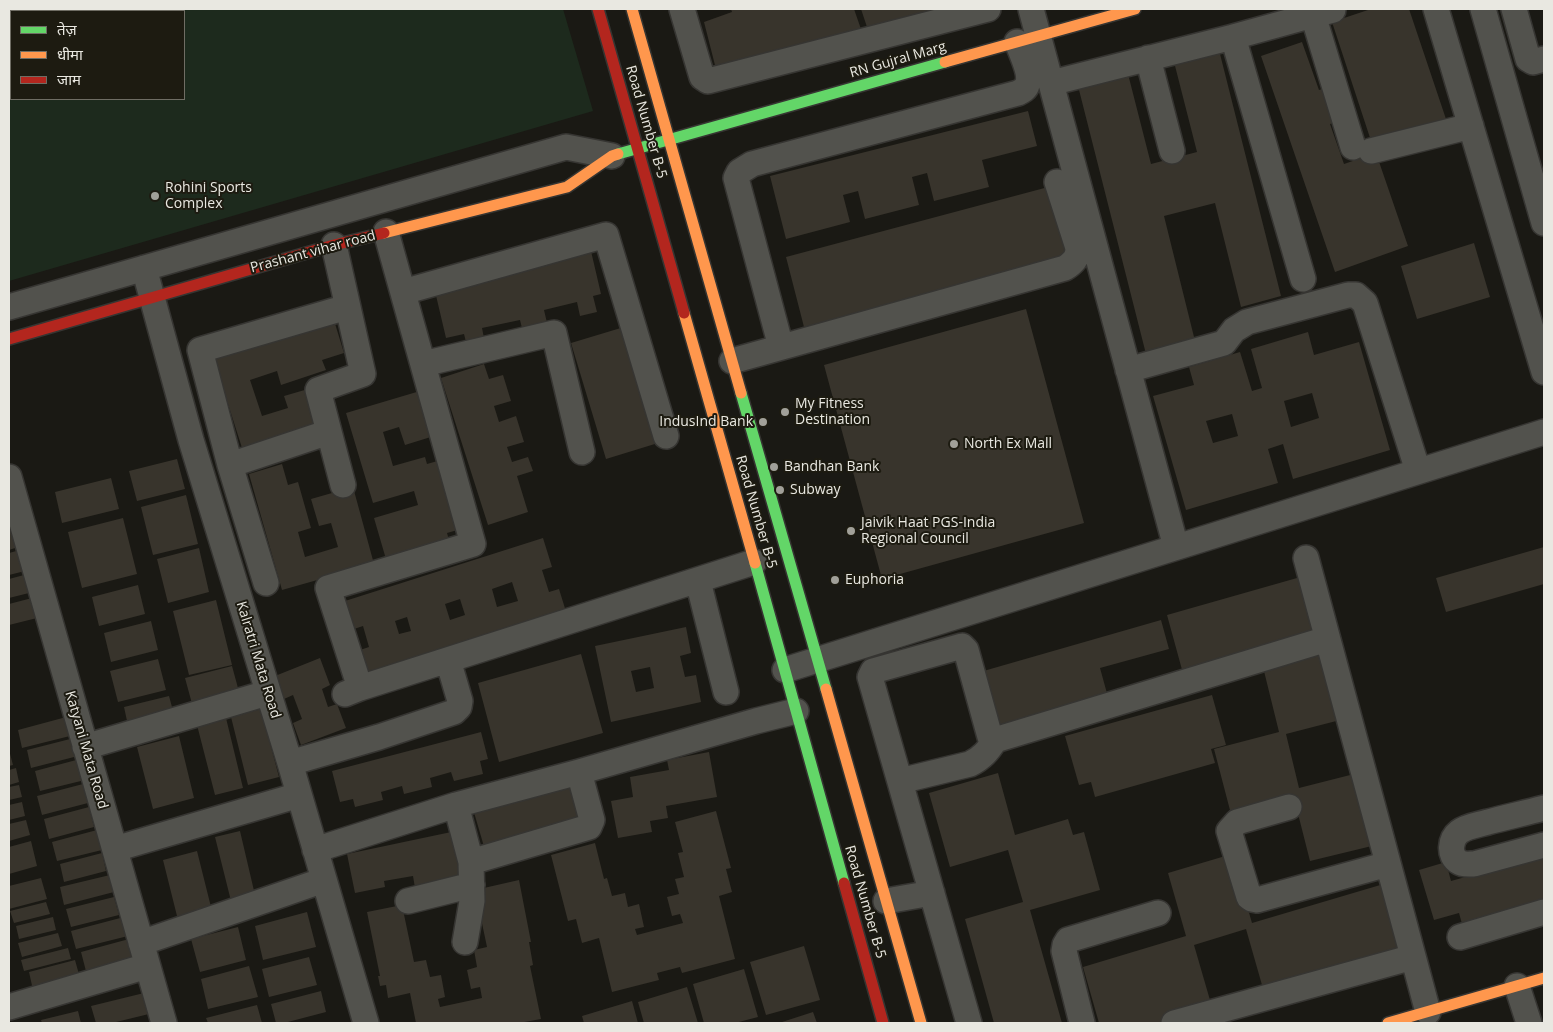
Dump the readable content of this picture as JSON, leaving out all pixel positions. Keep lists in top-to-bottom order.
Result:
{
  "streets": {
    "street": [
      "RN Gujral Marg",
      "Road Number B-5",
      "Prashant vihar road",
      "Kalratri Mata Road",
      "Katyani Mata Road"
    ]
  },
  "crossings": [
    ["RN Gujral Marg", "Prashant vihar road"],
    ["Road Number B-5", "Prashant vihar road"],
    ["Prashant vihar road", "Kalratri Mata Road"]
  ],
  "places": [
    "Rohini Sports Complex",
    "My Fitness Destination",
    "IndusInd Bank",
    "North Ex Mall",
    "Bandhan Bank",
    "Subway",
    "Jaivik Haat PGS-India Regional Council",
    "Euphoria"
  ],
  "legend": ["तेज़", "धीमा", "जाम"]
}
